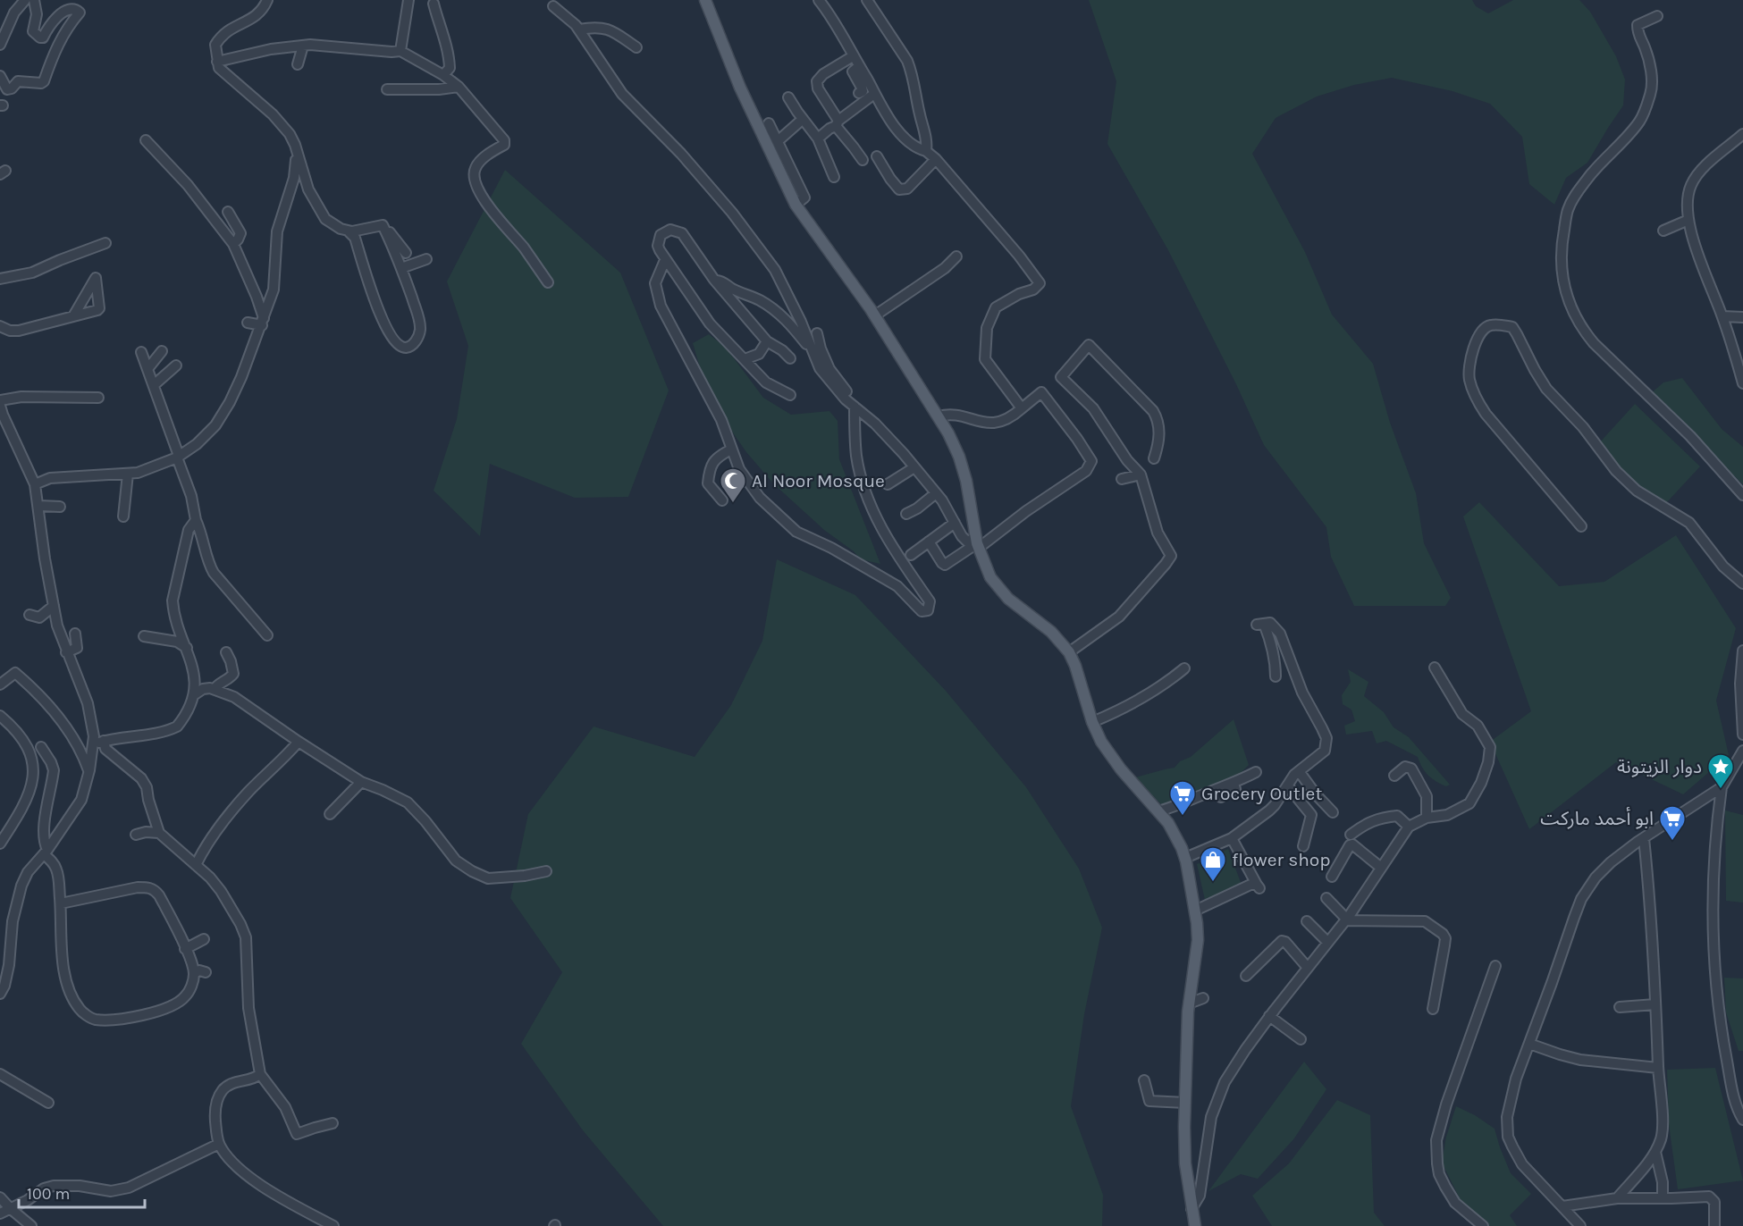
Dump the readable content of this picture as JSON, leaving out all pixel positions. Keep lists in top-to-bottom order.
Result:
{
  "places": {
    "mosque": ["Al Noor Mosque"],
    "place": ["دوار الزيتونة"],
    "supermarket": ["Grocery Outlet", "ابو أحمد ماركت"],
    "shop": ["flower shop"]
  },
  "scale_bar": "100 m"
}
